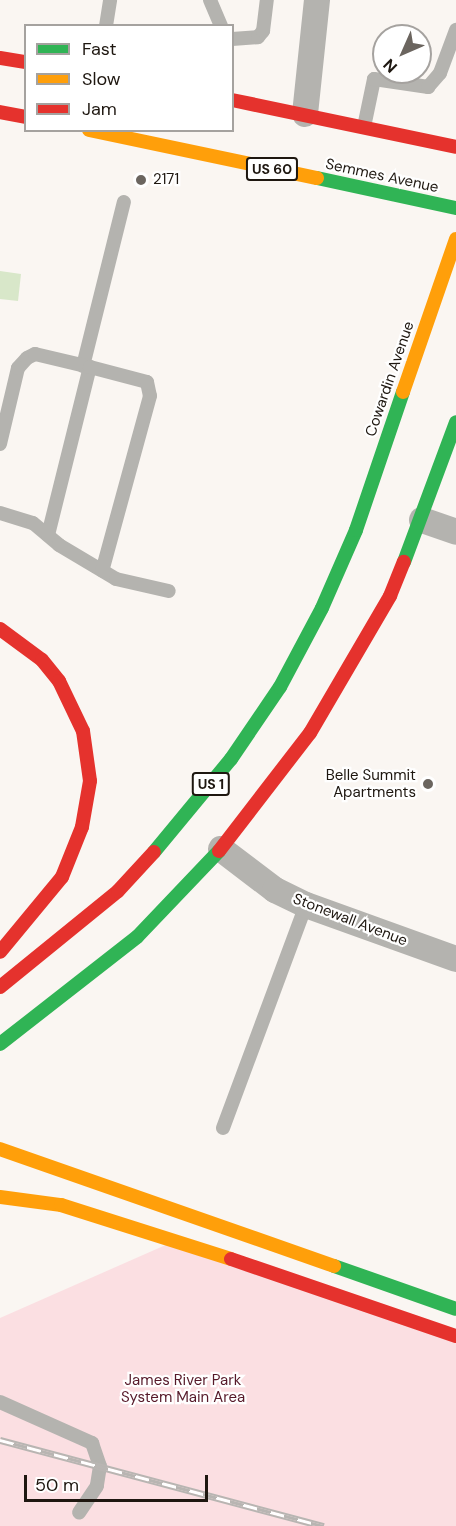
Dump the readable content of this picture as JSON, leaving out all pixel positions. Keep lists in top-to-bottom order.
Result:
{
  "streets": {
    "main road": [
      "US 60",
      "Semmes Avenue",
      "Cowardin Avenue",
      "US 1"
    ],
    "street": ["Stonewall Avenue"]
  },
  "parks": ["James River Park System Main Area"],
  "places": ["2171", "Belle Summit Apartments"],
  "legend": ["Fast", "Slow", "Jam"],
  "scale_bar": "50 m",
  "north": "bottom left"
}
